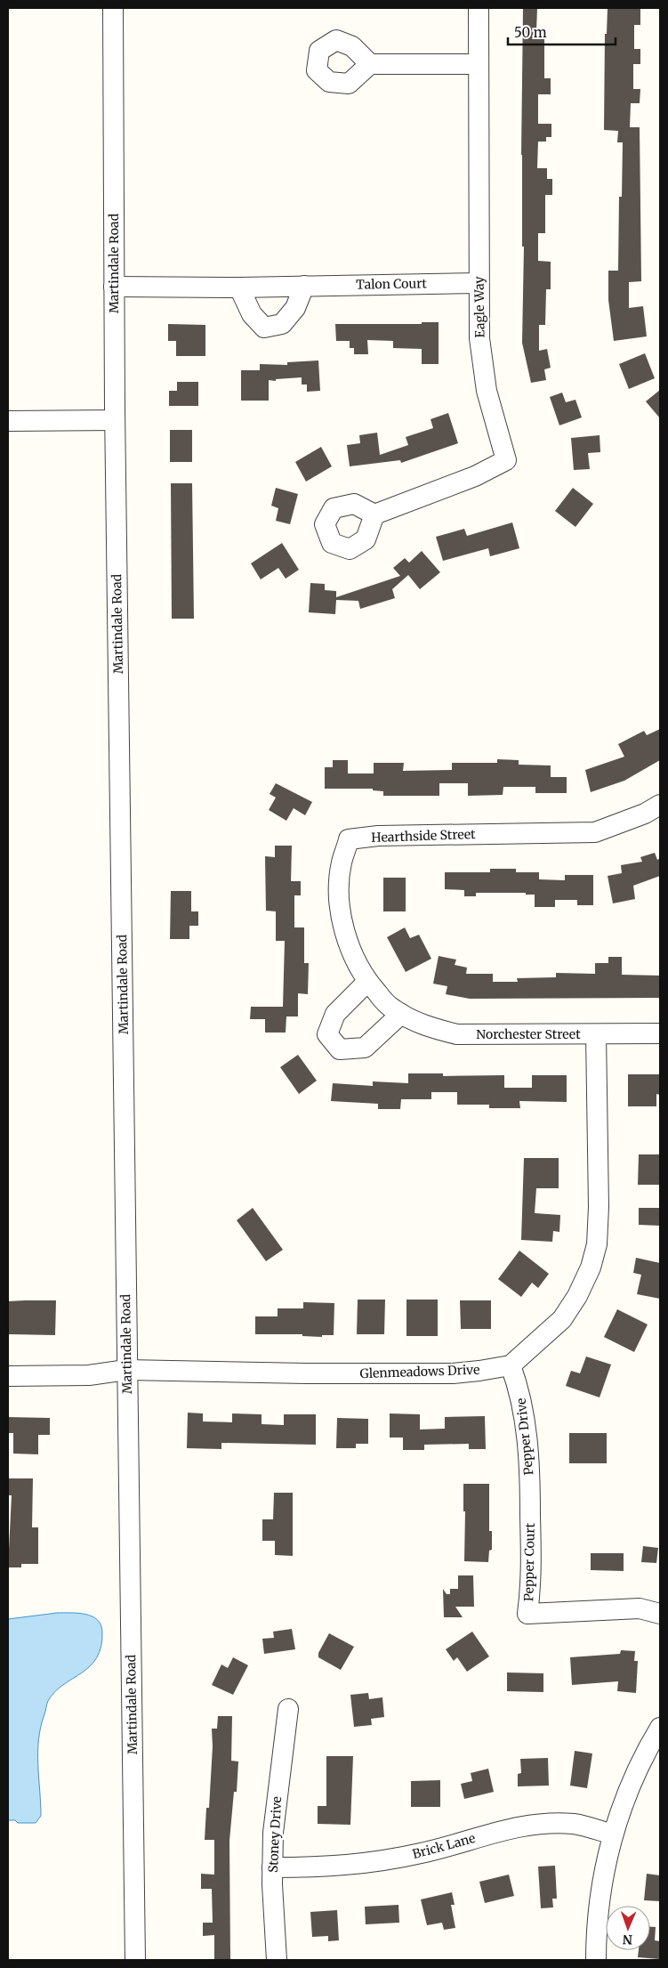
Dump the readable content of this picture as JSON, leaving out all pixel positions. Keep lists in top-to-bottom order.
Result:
{
  "streets": {
    "street": [
      "Martindale Road",
      "Talon Court",
      "Eagle Way",
      "Hearthside Street",
      "Norchester Street",
      "Glenmeadows Drive",
      "Pepper Drive",
      "Pepper Court",
      "Stoney Drive",
      "Brick Lane"
    ]
  },
  "crossings": [
    ["Martindale Road", "Talon Court"],
    ["Martindale Road", "Glenmeadows Drive"],
    ["Talon Court", "Eagle Way"],
    ["Hearthside Street", "Norchester Street"],
    ["Glenmeadows Drive", "Pepper Drive"],
    ["Pepper Drive", "Pepper Court"],
    ["Stoney Drive", "Brick Lane"]
  ],
  "scale_bar": "50 m",
  "north": "bottom"
}
